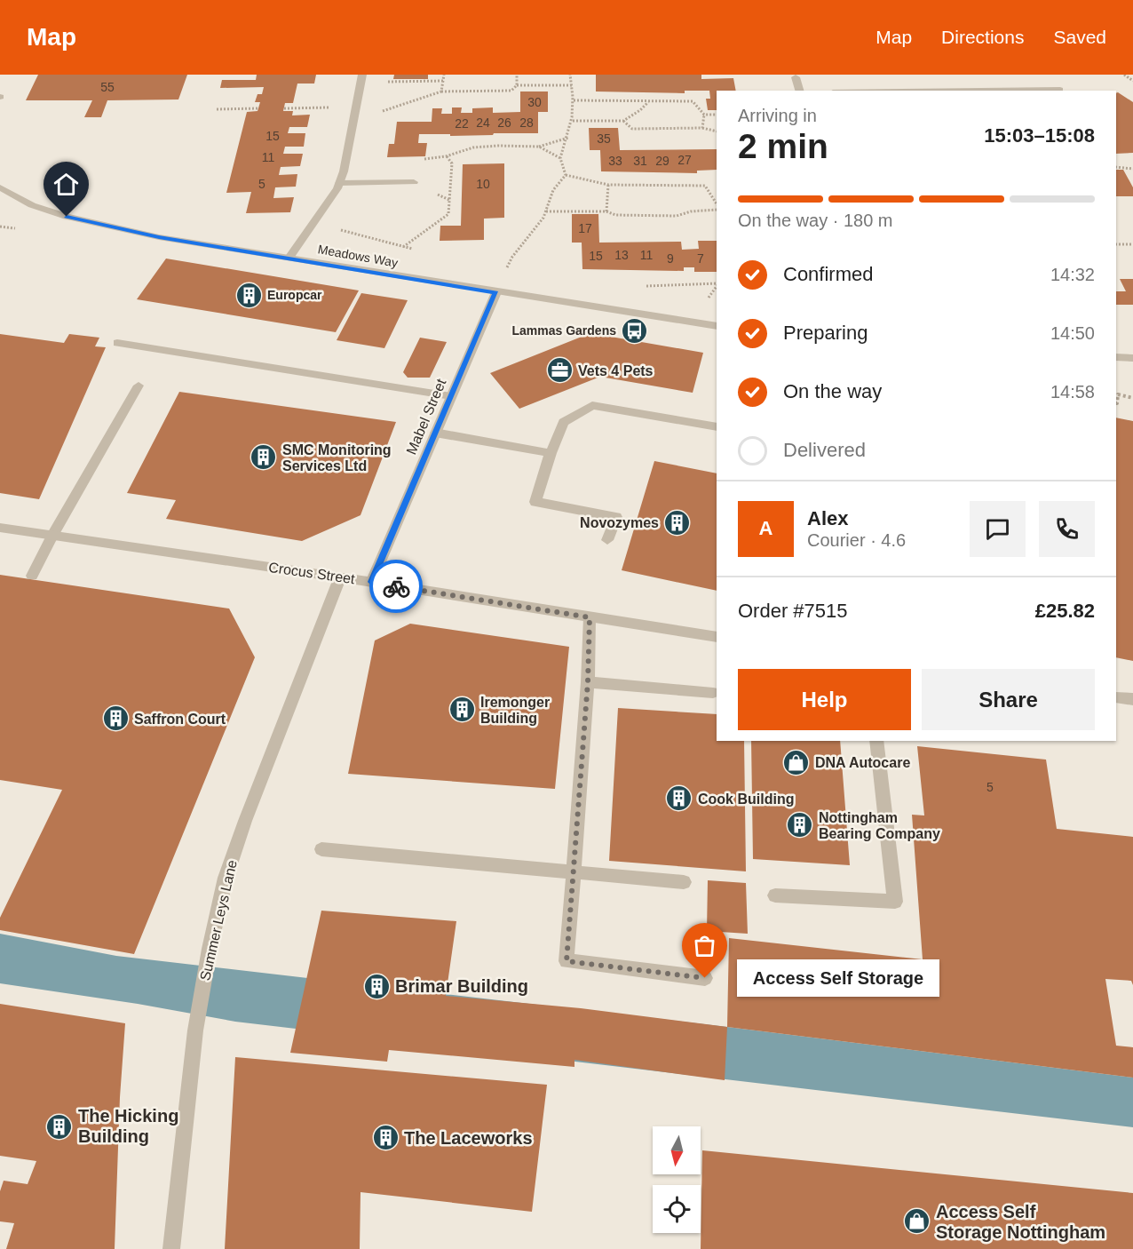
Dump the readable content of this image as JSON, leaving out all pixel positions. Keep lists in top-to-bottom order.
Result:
{
  "streets": {
    "street": [
      "Meadows Way",
      "Mabel Street",
      "Crocus Street",
      "Summer Leys Lane"
    ]
  },
  "crossings": [
    ["Meadows Way", "Mabel Street"],
    ["Mabel Street", "Crocus Street"],
    ["Crocus Street", "Summer Leys Lane"]
  ],
  "places": {
    "building": [
      "Europcar",
      "SMC Monitoring Services Ltd",
      "Novozymes",
      "Iremonger Building",
      "Saffron Court",
      "Cook Building",
      "Nottingham Bearing Company",
      "Brimar Building",
      "The Hicking Building",
      "The Laceworks"
    ],
    "bus stop": ["Lammas Gardens"],
    "office": ["Vets 4 Pets"],
    "shop": ["DNA Autocare", "Access Self Storage Nottingham"],
    "other": ["Access Self Storage"]
  },
  "house_numbers": [
    "55",
    "30",
    "24",
    "26",
    "28",
    "22",
    "15",
    "35",
    "11",
    "27",
    "33",
    "31",
    "29",
    "5",
    "10",
    "17",
    "13",
    "11",
    "15",
    "9",
    "7",
    "5"
  ],
  "north": "bottom",
  "page": {
    "header": "Map",
    "nav": ["Map", "Directions", "Saved"],
    "heading": ["2 min", "Arriving in", "15:03–15:08"],
    "panel": [
      "Alex",
      "Courier · 4.6",
      "Order #7515",
      "£25.82"
    ],
    "bar": "On the way · 180 m",
    "list": [
      ["Confirmed", "14:32"],
      ["Preparing", "14:50"],
      ["On the way", "14:58"],
      "Delivered"
    ],
    "round": "A",
    "buttons": ["Help", "Share"],
    "bubble": "Access Self Storage"
  }
}
